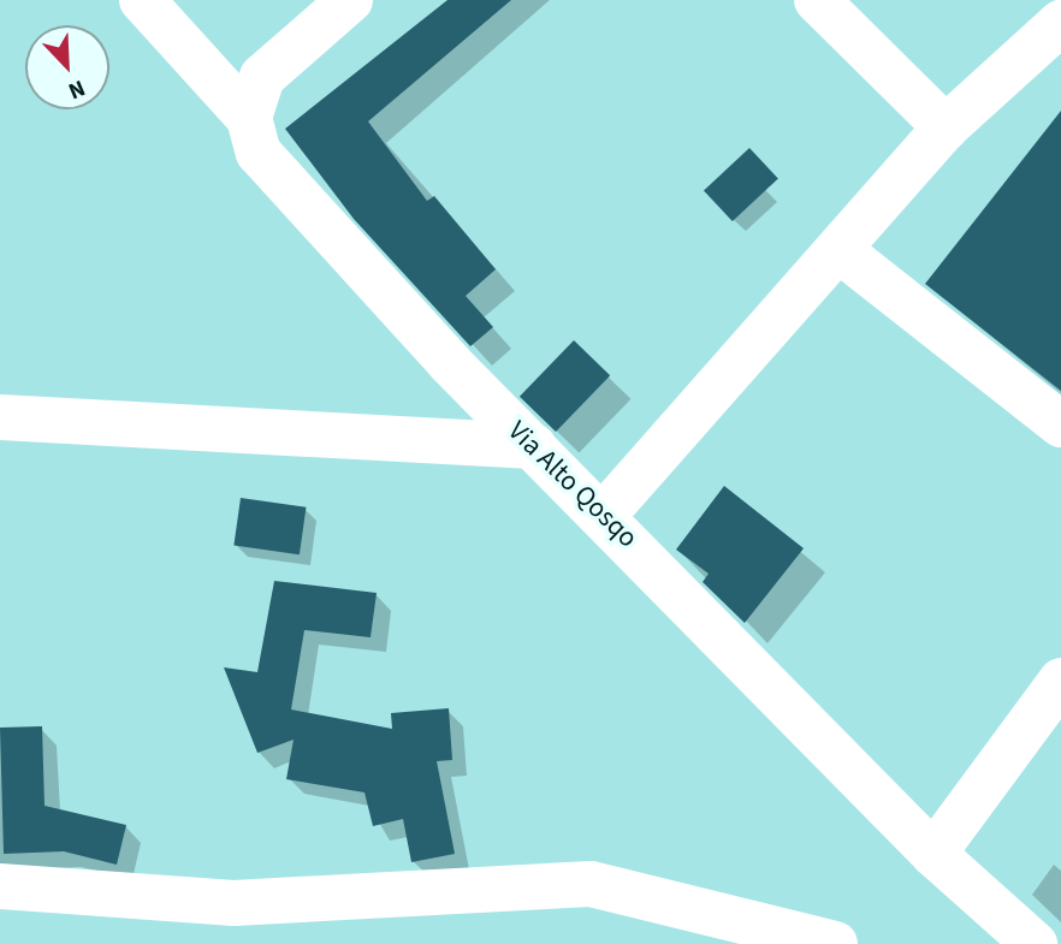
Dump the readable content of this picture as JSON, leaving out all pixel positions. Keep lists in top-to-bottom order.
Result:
{
  "streets": {
    "street": ["Via Alto Qosqo"]
  },
  "north": "bottom right"
}
